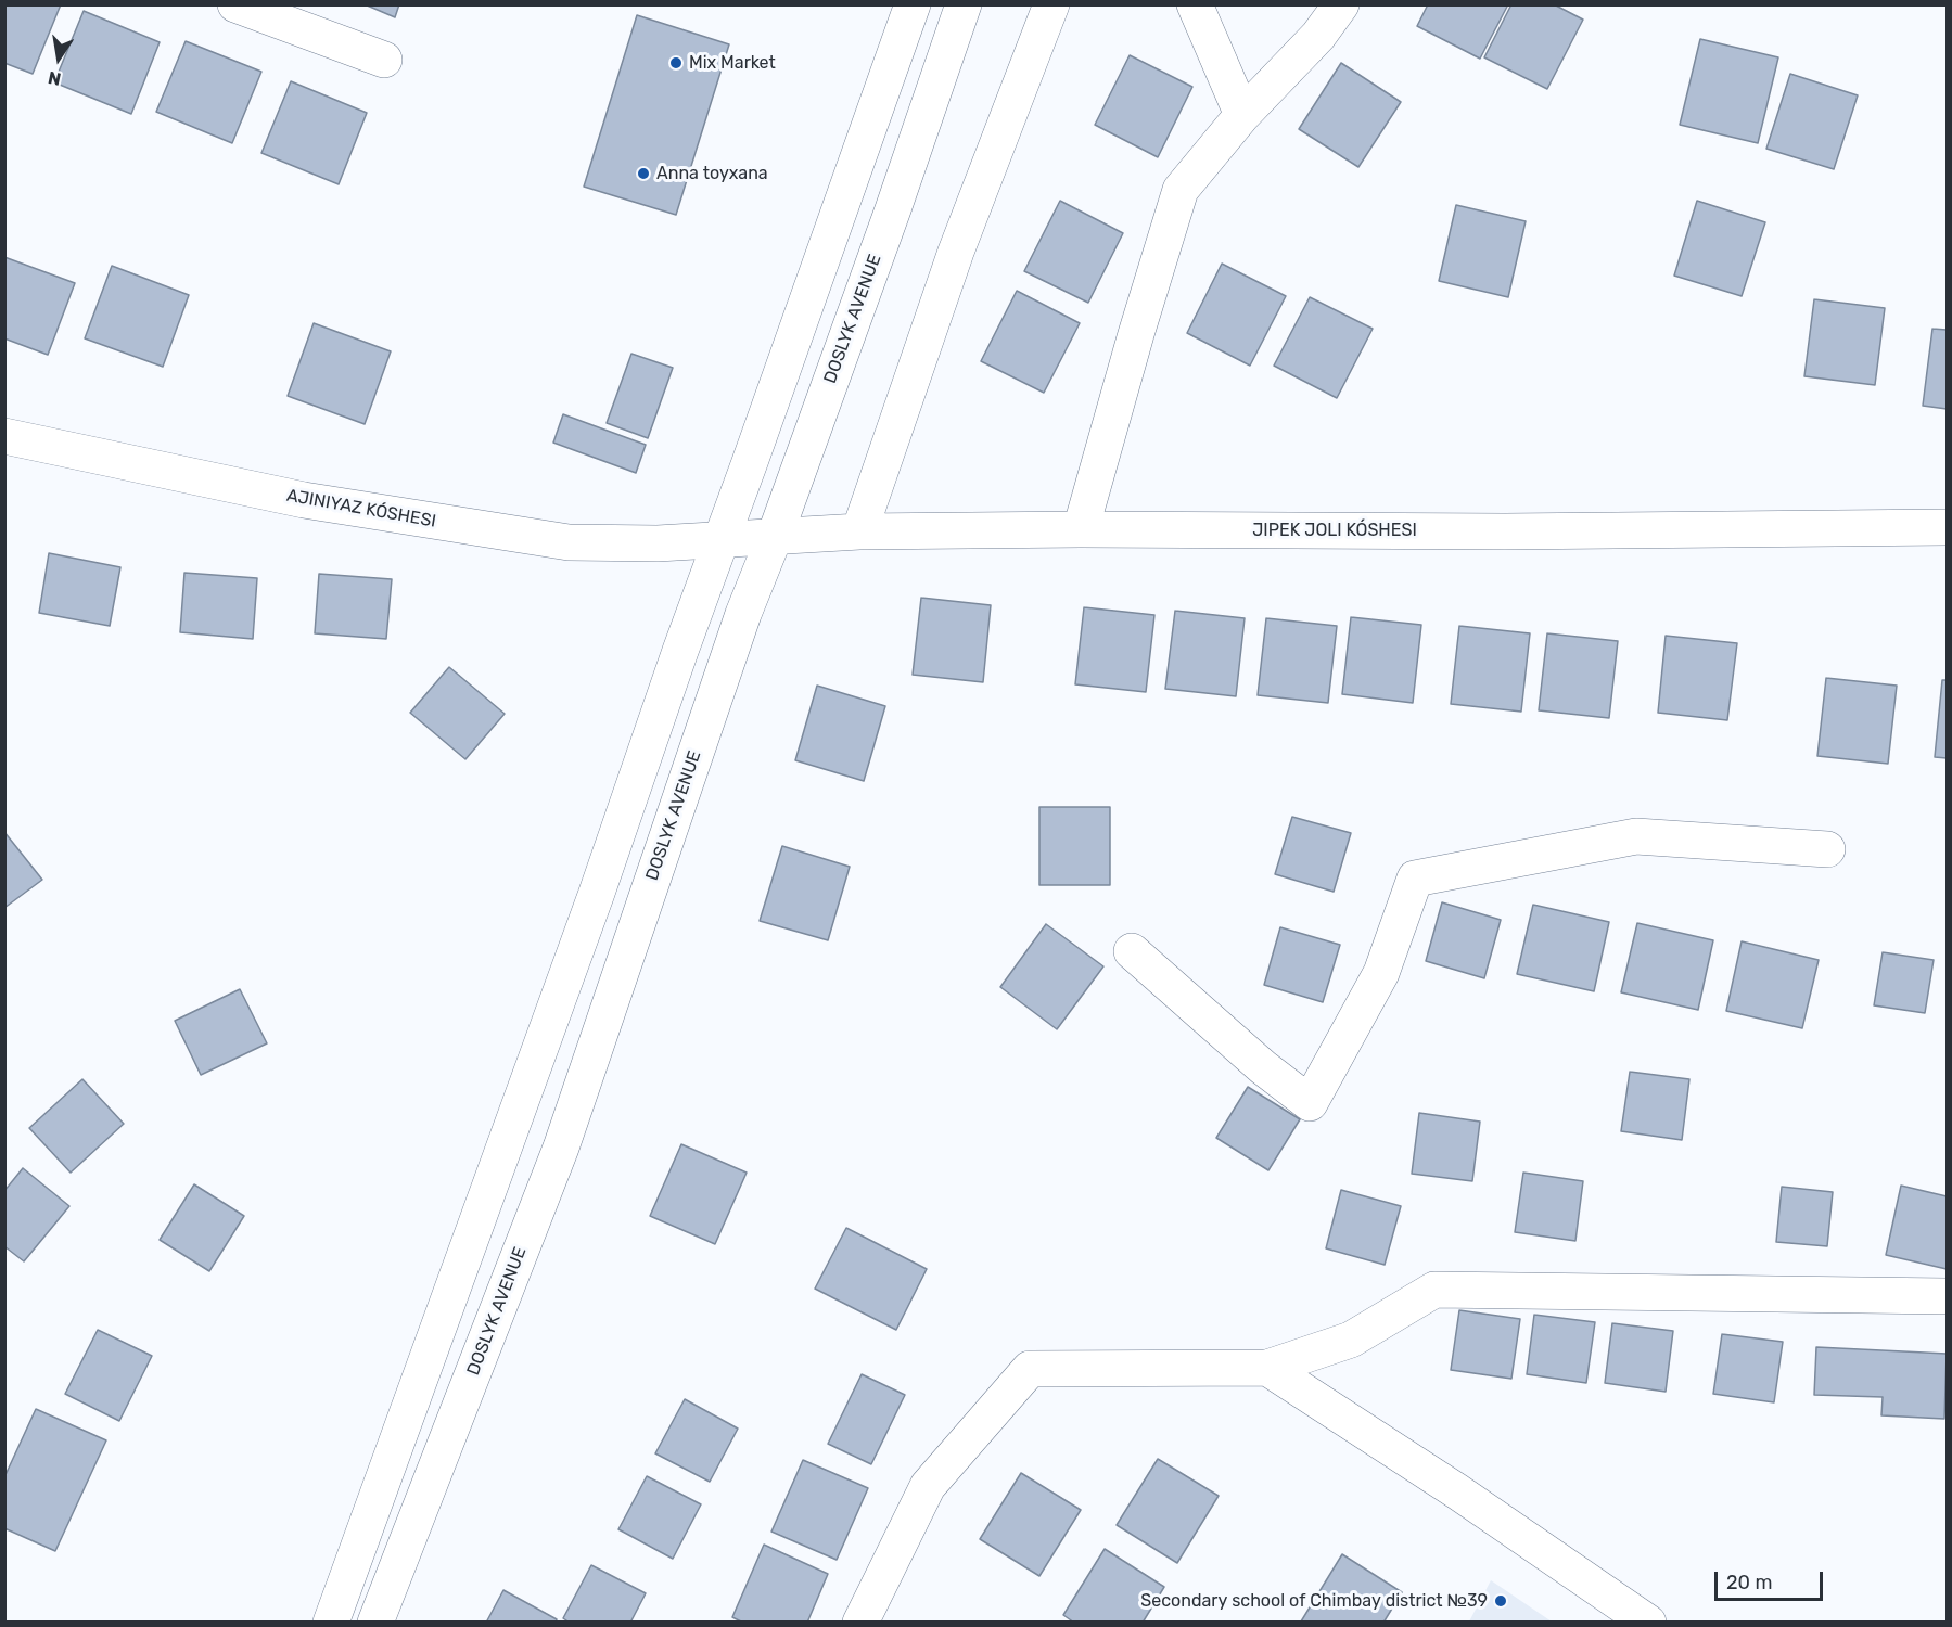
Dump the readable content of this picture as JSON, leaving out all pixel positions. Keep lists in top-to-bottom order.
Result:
{
  "streets": {
    "street": ["DOSLYK AVENUE", "AJINIYAZ KÓSHESI"]
  },
  "crossings": [
    ["DOSLYK AVENUE", "AJINIYAZ KÓSHESI"]
  ],
  "places": ["Mix Market", "Anna toyxana", "Secondary school of Chimbay district №39"],
  "scale_bar": "20 m",
  "north": "bottom"
}
